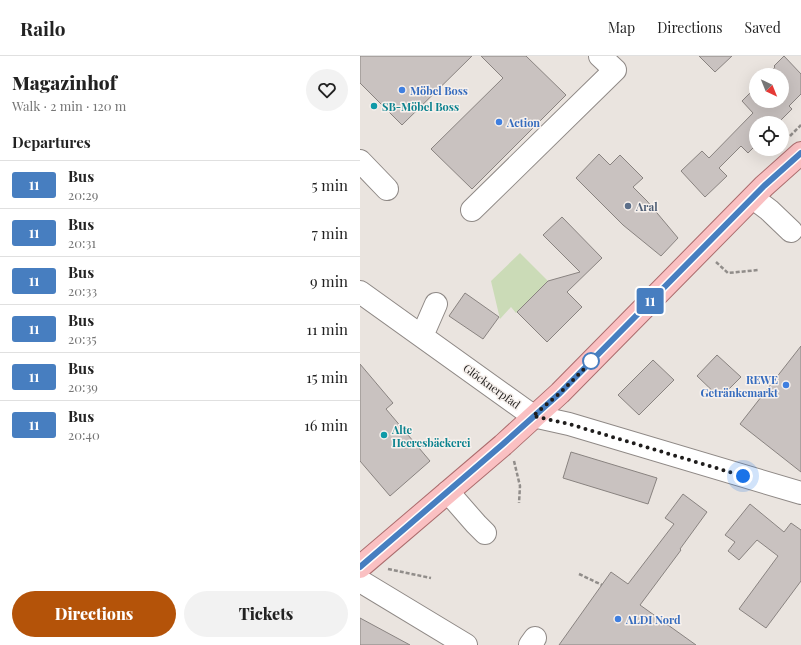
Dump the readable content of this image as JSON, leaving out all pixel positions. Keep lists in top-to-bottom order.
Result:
{
  "streets": {
    "street": ["Glöcknerpfad"]
  },
  "places": [
    "Möbel Boss",
    "SB-Möbel Boss",
    "Action",
    "Aral",
    "REWE Getränkemarkt",
    "Alte Heeresbäckerei",
    "ALDI Nord"
  ],
  "lines": ["bus line 11"],
  "north": "bottom right",
  "page": {
    "header": "Railo",
    "nav": ["Map", "Directions", "Saved"],
    "heading": [
      ["Magazinhof", "Walk · 2 min · 120 m"],
      "Departures"
    ],
    "on_map": "11",
    "list": [
      {
        "mark": "11",
        "name": "Bus",
        "note": "20:29",
        "value": "5 min"
      },
      {
        "mark": "11",
        "name": "Bus",
        "note": "20:31",
        "value": "7 min"
      },
      {
        "mark": "11",
        "name": "Bus",
        "note": "20:33",
        "value": "9 min"
      },
      {
        "mark": "11",
        "name": "Bus",
        "note": "20:35",
        "value": "11 min"
      },
      {
        "mark": "11",
        "name": "Bus",
        "note": "20:39",
        "value": "15 min"
      },
      {
        "mark": "11",
        "name": "Bus",
        "note": "20:40",
        "value": "16 min"
      }
    ],
    "buttons": ["Directions", "Tickets"]
  }
}
